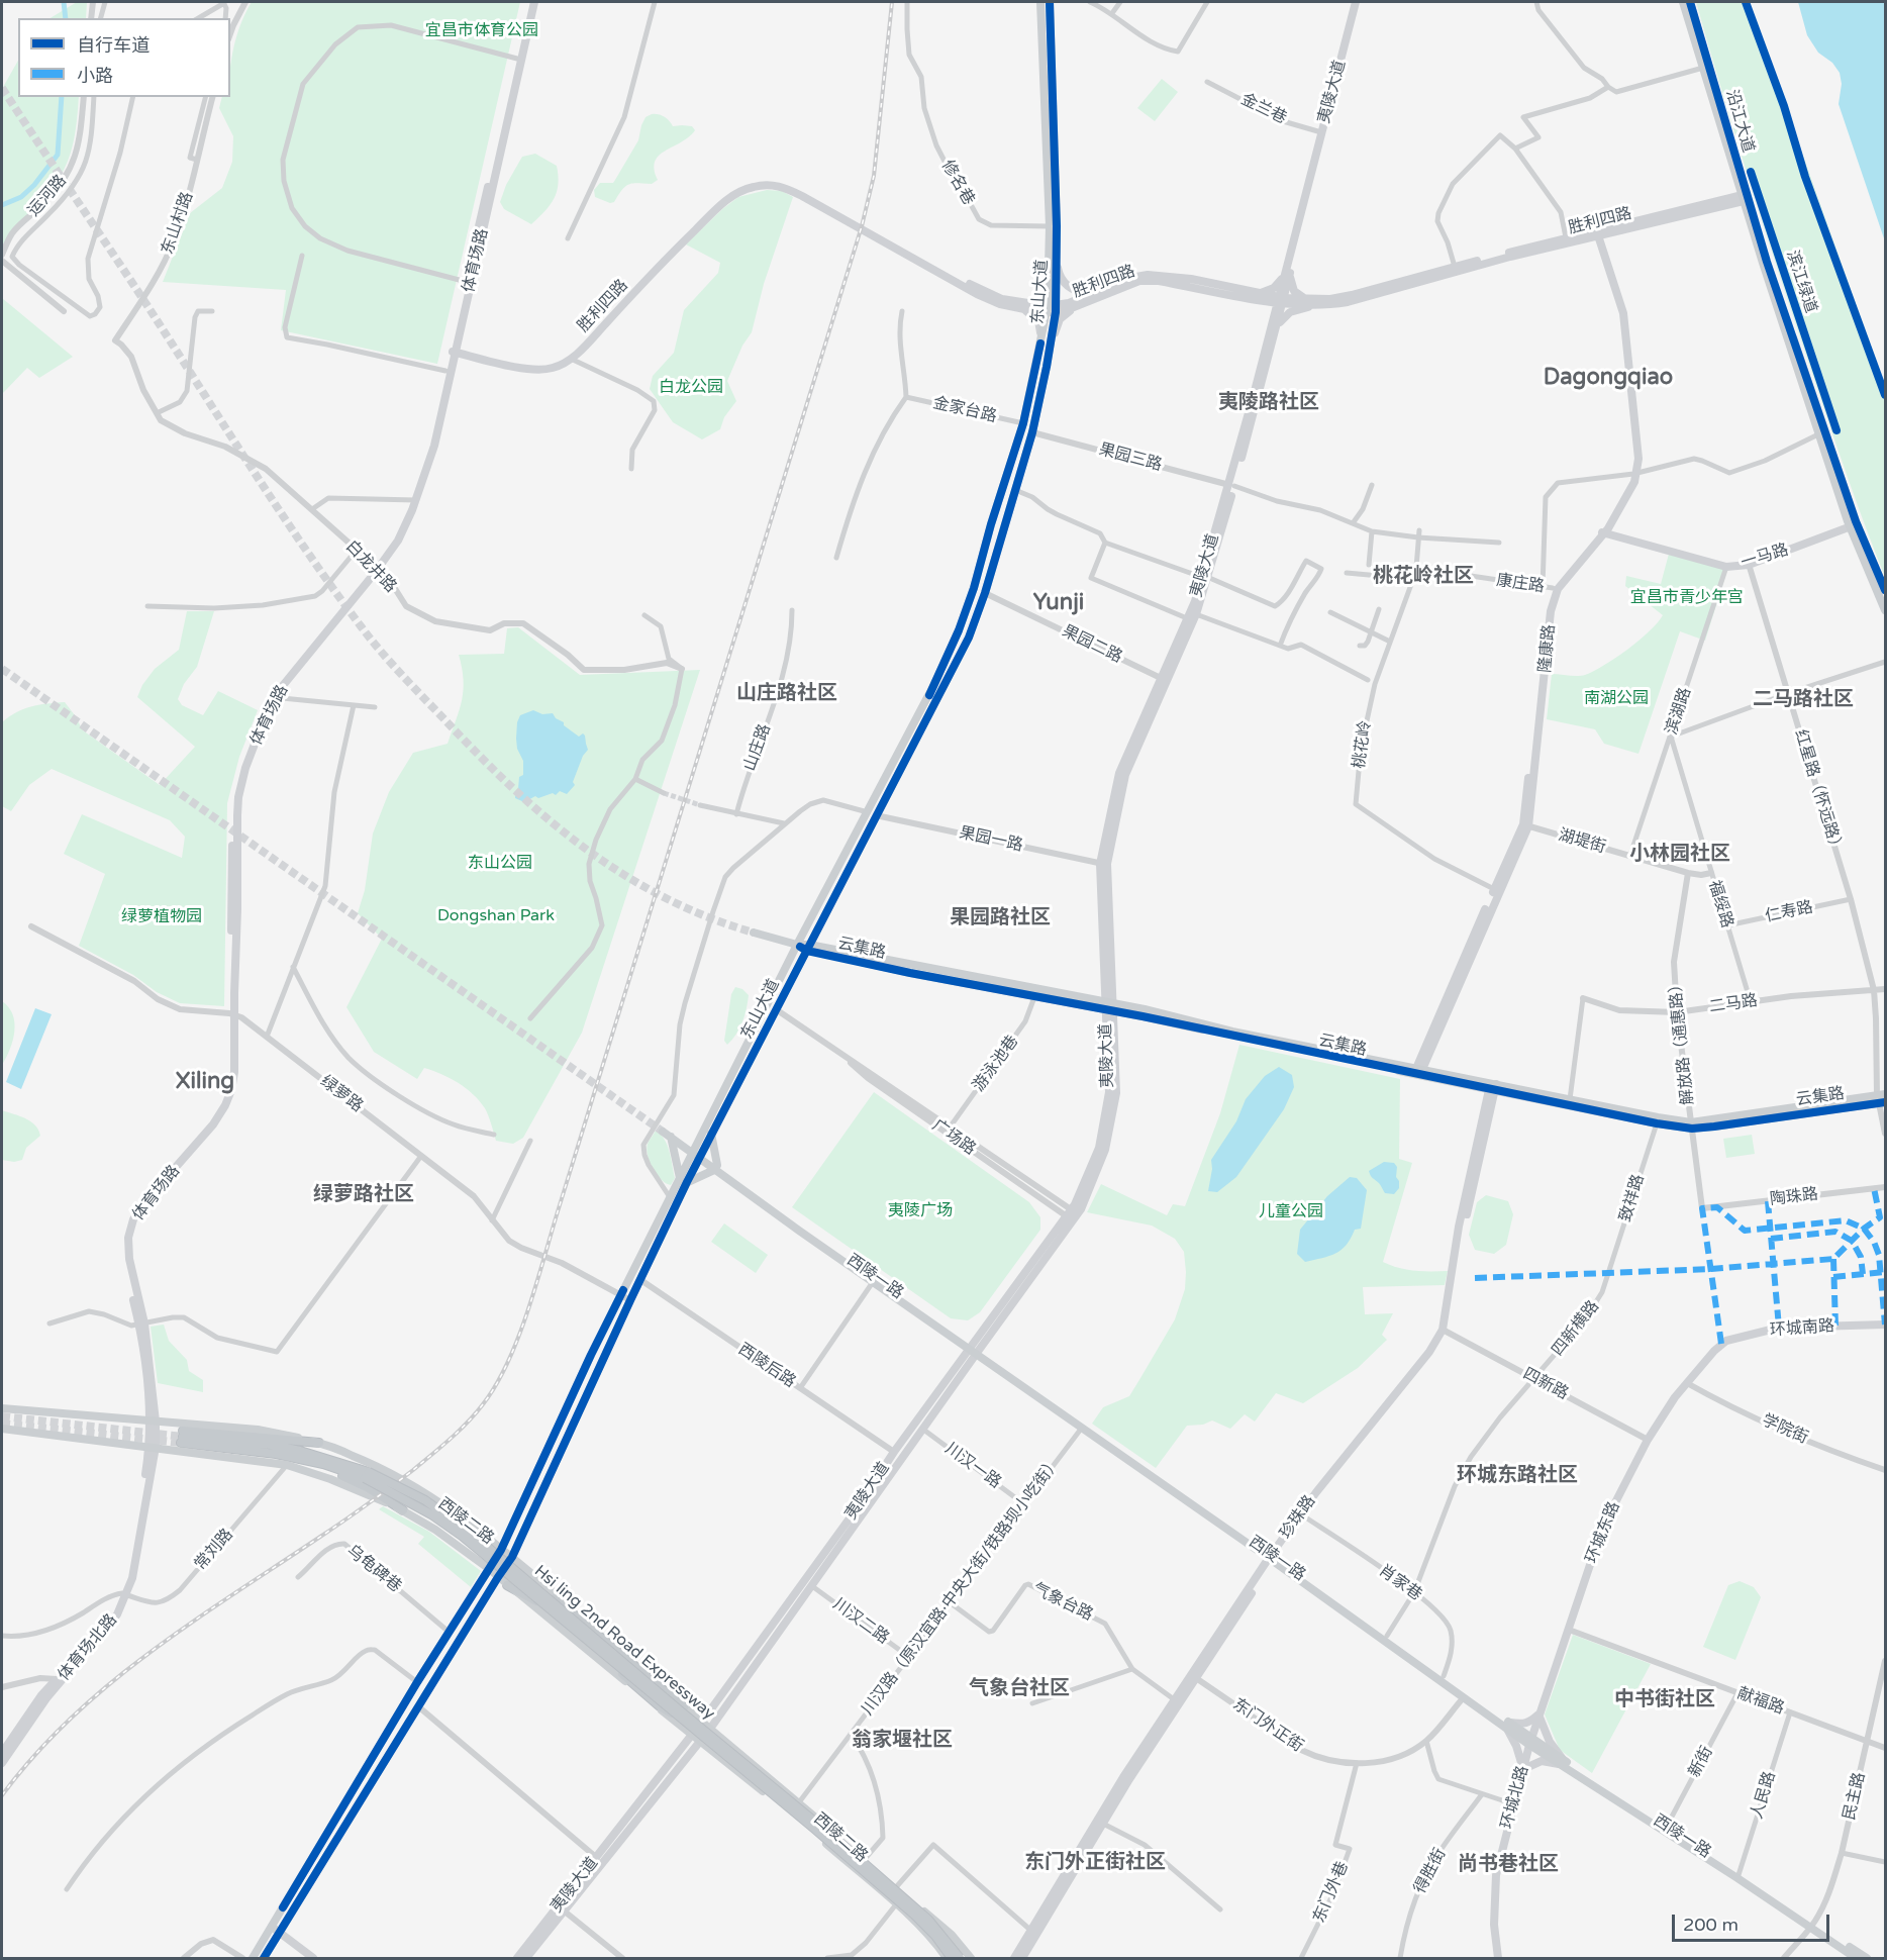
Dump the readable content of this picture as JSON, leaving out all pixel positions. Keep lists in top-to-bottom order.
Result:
{
  "streets": {
    "highway": ["Hsi ling 2nd Road Expressway"],
    "main road": [
      "夷陵大道",
      "沿江大道",
      "胜利四路",
      "体育场路",
      "东山大道",
      "一马路",
      "隆康路",
      "云集路",
      "西陵一路",
      "环城南路",
      "珍珠路",
      "西陵二路",
      "环城东路",
      "体育场北路",
      "环城北路"
    ],
    "street": [
      "金兰巷",
      "修名巷",
      "运河路",
      "东山村路",
      "金家台路",
      "果园三路",
      "白龙井路",
      "康庄路",
      "果园二路",
      "滨湖路",
      "桃花岭",
      "山庄路",
      "红星路（怀远路）",
      "果园一路",
      "湖堤街",
      "福绥路",
      "仁寿路",
      "二马路",
      "解放路（通惠路）",
      "游泳池巷",
      "绿萝路",
      "广场路",
      "陶珠路",
      "致祥路",
      "四新横路",
      "西陵后路",
      "四新路",
      "学院街",
      "川汉一路",
      "常刘路",
      "乌龟碑巷",
      "肖家巷",
      "川汉路（原汉宜路·中央大街/铁路坝小吃街）",
      "气象台路",
      "川汉二路",
      "献福路",
      "东门外正街",
      "新街",
      "人民路",
      "民主路",
      "得胜街",
      "东门外巷"
    ],
    "cycle path": ["滨江绿道"]
  },
  "crossings": [
    ["夷陵大道", "金兰巷"],
    ["夷陵大道", "胜利四路"],
    ["夷陵大道", "果园三路"],
    ["夷陵大道", "果园二路"],
    ["夷陵大道", "果园一路"],
    ["夷陵大道", "云集路"],
    ["夷陵大道", "广场路"],
    ["夷陵大道", "西陵一路"],
    ["夷陵大道", "西陵后路"],
    ["夷陵大道", "川汉一路"],
    ["夷陵大道", "西陵二路"],
    ["夷陵大道", "川汉二路"],
    ["沿江大道", "胜利四路"],
    ["沿江大道", "一马路"],
    ["修名巷", "东山大道"],
    ["胜利四路", "体育场路"],
    ["胜利四路", "东山大道"],
    ["胜利四路", "隆康路"],
    ["东山村路", "白龙井路"],
    ["体育场路", "绿萝路"],
    ["体育场路", "西陵二路"],
    ["体育场路", "体育场北路"],
    ["东山大道", "金家台路"],
    ["东山大道", "果园三路"],
    ["东山大道", "果园二路"],
    ["东山大道", "果园一路"],
    ["东山大道", "云集路"],
    ["东山大道", "绿萝路"],
    ["东山大道", "广场路"],
    ["东山大道", "西陵一路"],
    ["东山大道", "西陵后路"],
    ["东山大道", "西陵二路"],
    ["东山大道", "乌龟碑巷"],
    ["东山大道", "Hsi ling 2nd Road Expressway"],
    ["一马路", "隆康路"],
    ["一马路", "滨湖路"],
    ["一马路", "红星路（怀远路）"],
    ["康庄路", "隆康路"],
    ["康庄路", "桃花岭"],
    ["隆康路", "桃花岭"],
    ["隆康路", "湖堤街"],
    ["隆康路", "云集路"],
    ["滨湖路", "湖堤街"],
    ["滨湖路", "福绥路"],
    ["红星路（怀远路）", "仁寿路"],
    ["红星路（怀远路）", "云集路"],
    ["红星路（怀远路）", "二马路"],
    ["湖堤街", "福绥路"],
    ["湖堤街", "解放路（通惠路）"],
    ["福绥路", "仁寿路"],
    ["福绥路", "二马路"],
    ["云集路", "解放路（通惠路）"],
    ["云集路", "游泳池巷"],
    ["云集路", "致祥路"],
    ["云集路", "珍珠路"],
    ["二马路", "解放路（通惠路）"],
    ["解放路（通惠路）", "陶珠路"],
    ["游泳池巷", "广场路"],
    ["致祥路", "四新横路"],
    ["西陵一路", "四新横路"],
    ["西陵一路", "珍珠路"],
    ["西陵一路", "环城东路"],
    ["西陵一路", "肖家巷"],
    ["西陵一路", "川汉路（原汉宜路·中央大街/铁路坝小吃街）"],
    ["西陵一路", "东门外正街"],
    ["西陵一路", "新街"],
    ["西陵一路", "人民路"],
    ["西陵一路", "民主路"],
    ["西陵一路", "环城北路"],
    ["四新横路", "四新路"],
    ["四新横路", "肖家巷"],
    ["环城南路", "环城东路"],
    ["四新路", "珍珠路"],
    ["四新路", "环城东路"],
    ["学院街", "环城东路"],
    ["川汉一路", "川汉路（原汉宜路·中央大街/铁路坝小吃街）"],
    ["珍珠路", "肖家巷"],
    ["珍珠路", "气象台路"],
    ["珍珠路", "东门外正街"],
    ["西陵二路", "常刘路"],
    ["西陵二路", "川汉路（原汉宜路·中央大街/铁路坝小吃街）"],
    ["西陵二路", "Hsi ling 2nd Road Expressway"],
    ["西陵二路", "体育场北路"],
    ["环城东路", "献福路"],
    ["环城东路", "环城北路"],
    ["常刘路", "体育场北路"],
    ["川汉路（原汉宜路·中央大街/铁路坝小吃街）", "气象台路"],
    ["川汉路（原汉宜路·中央大街/铁路坝小吃街）", "川汉二路"],
    ["献福路", "新街"],
    ["献福路", "人民路"],
    ["献福路", "民主路"],
    ["东门外正街", "东门外巷"]
  ],
  "districts": [
    "Dagongqiao",
    "夷陵路社区",
    "桃花岭社区",
    "Yunji",
    "山庄路社区",
    "二马路社区",
    "小林园社区",
    "果园路社区",
    "Xiling",
    "绿萝路社区",
    "环城东路社区",
    "气象台社区",
    "中书街社区",
    "翁家堰社区",
    "东门外正街社区",
    "尚书巷社区"
  ],
  "parks": [
    "宜昌市体育公园",
    "白龙公园",
    "宜昌市青少年宫",
    "南湖公园",
    "东山公园",
    "Dongshan Park",
    "绿萝植物园",
    "夷陵广场",
    "儿童公园"
  ],
  "legend": ["自行车道", "小路"],
  "scale_bar": "200 m"
}
